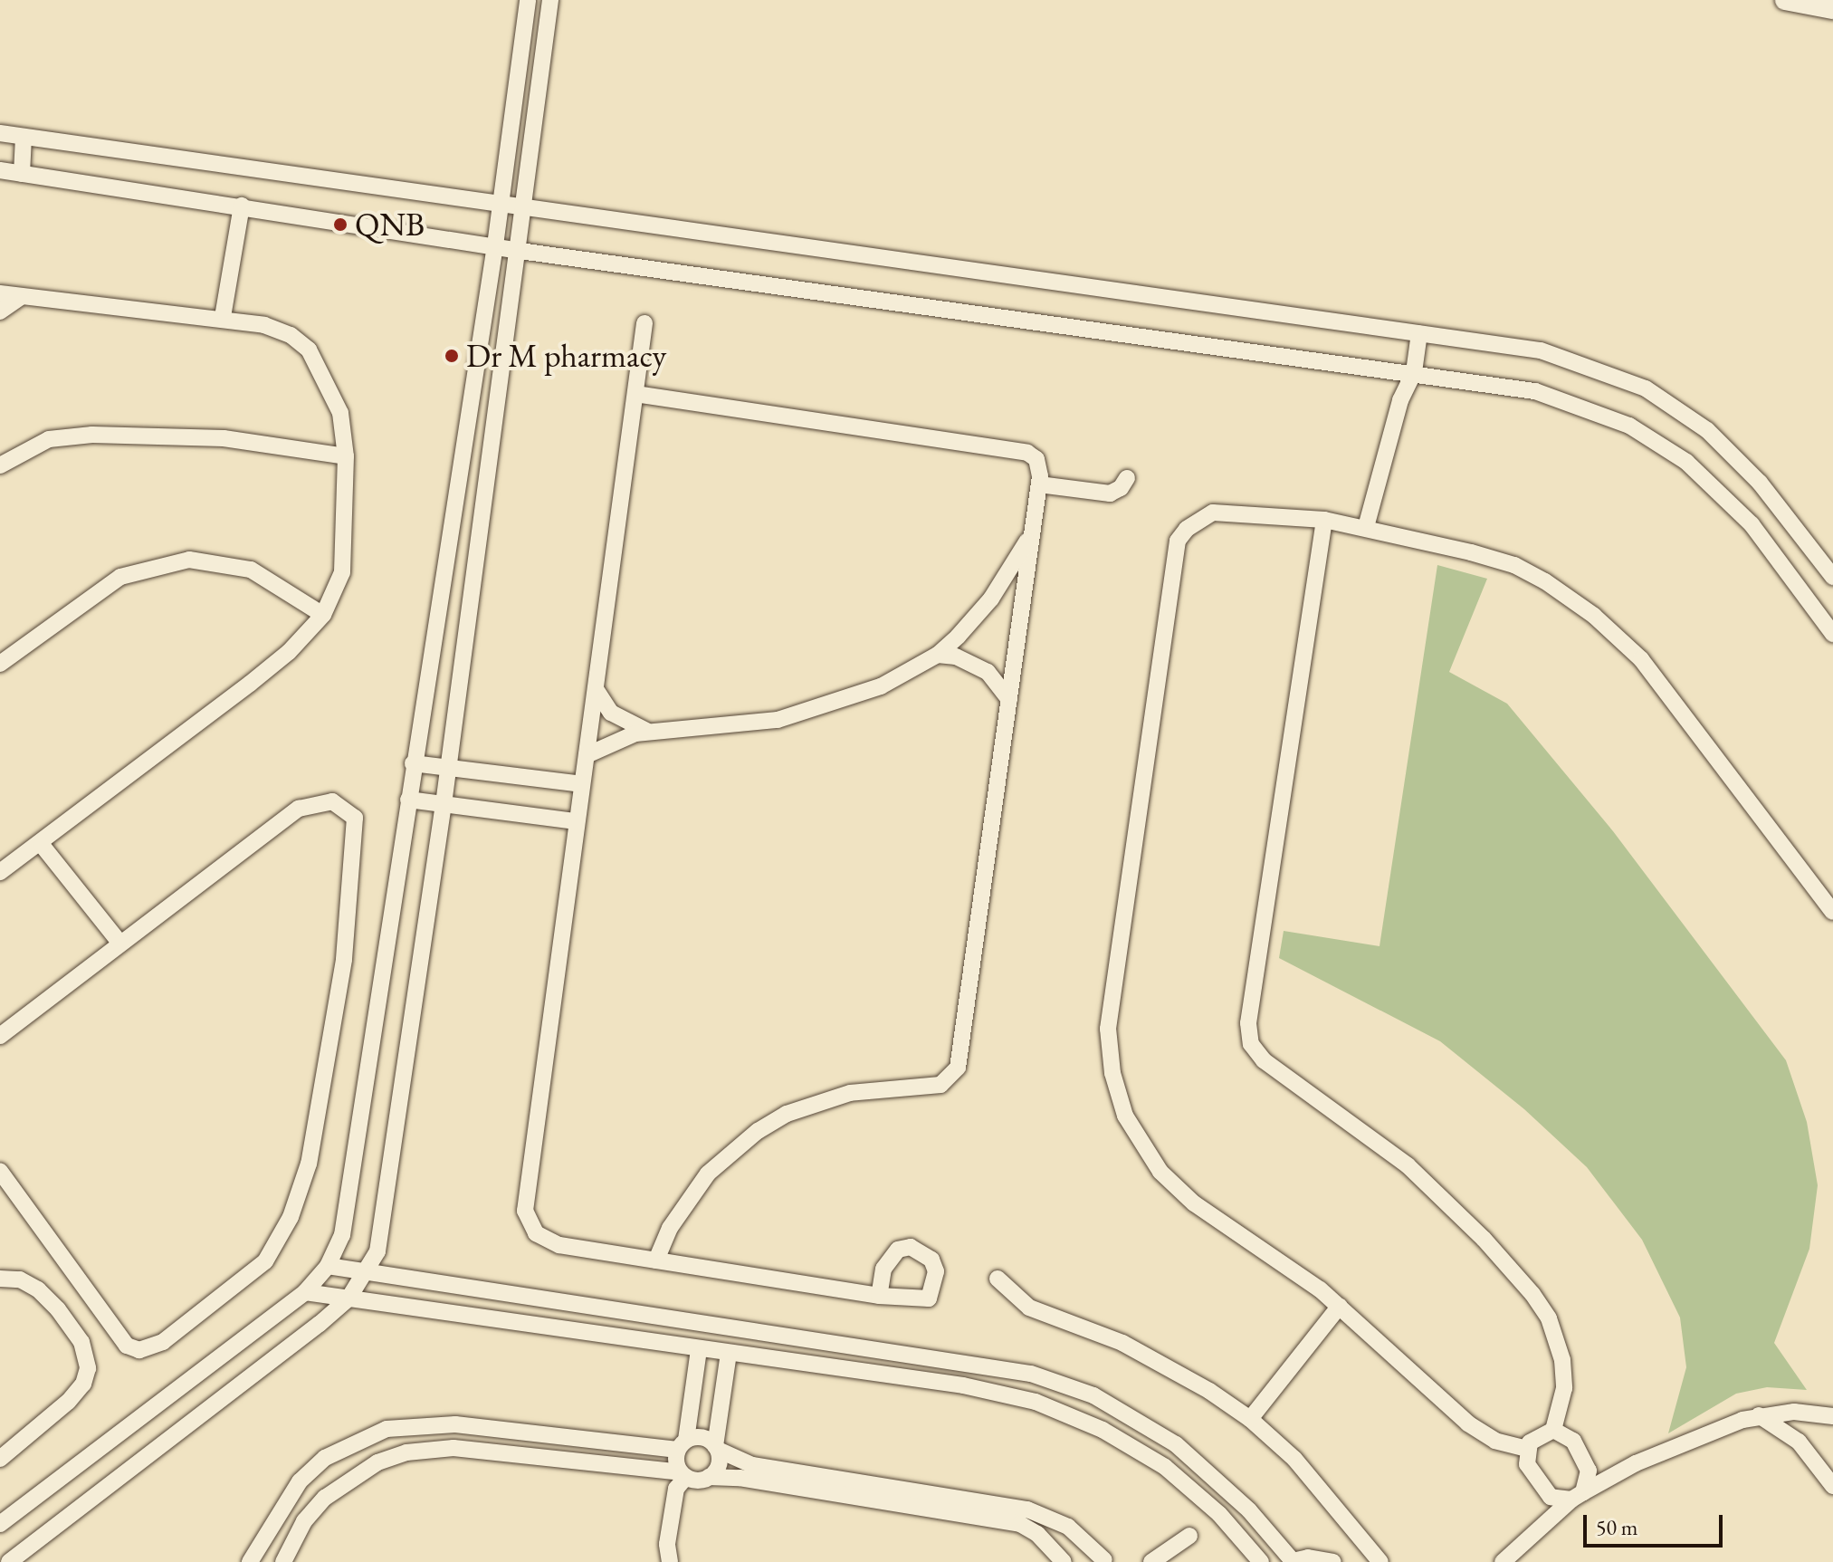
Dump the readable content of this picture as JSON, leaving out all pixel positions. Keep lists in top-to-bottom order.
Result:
{
  "places": ["QNB", "Dr M pharmacy"],
  "scale_bar": "50 m"
}
